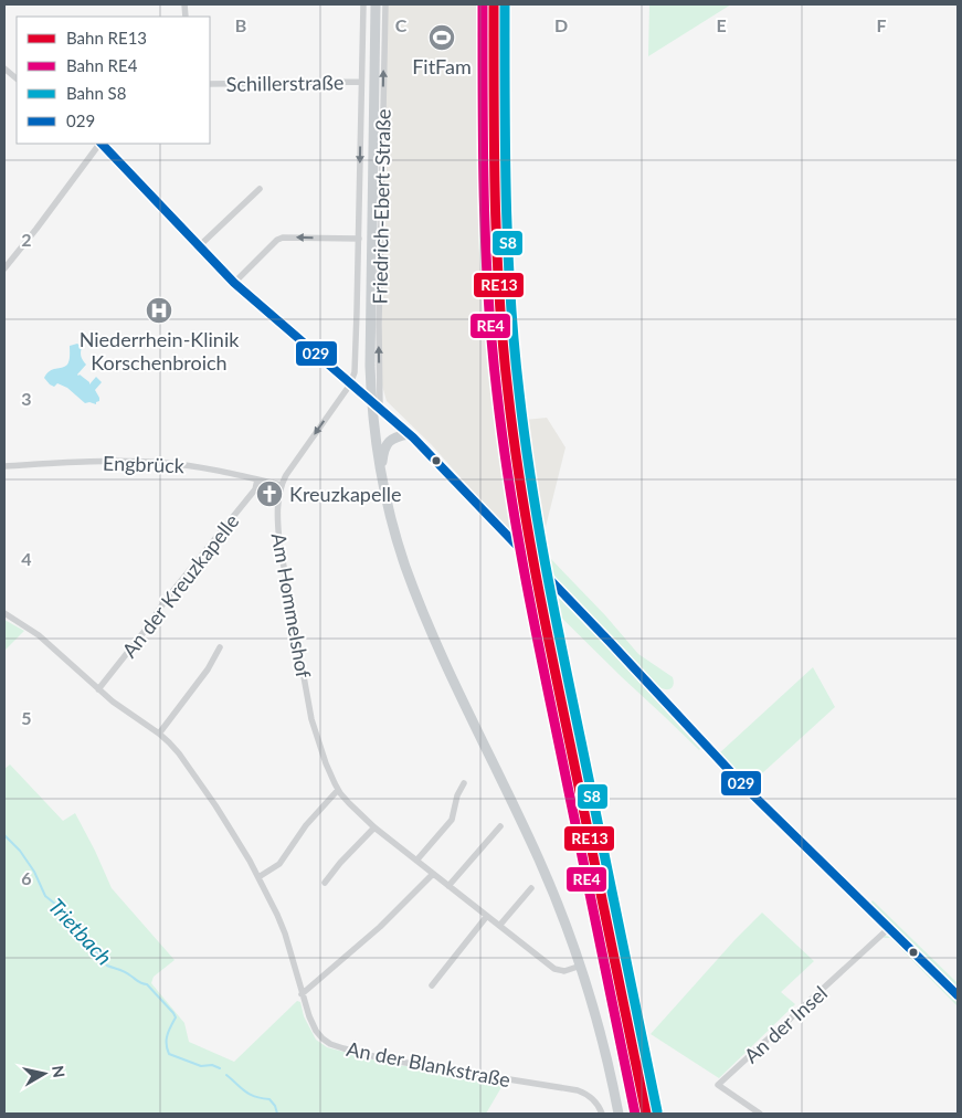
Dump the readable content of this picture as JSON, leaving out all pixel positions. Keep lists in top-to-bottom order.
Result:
{
  "streets": {
    "street": [
      "Schillerstraße",
      "Friedrich-Ebert-Straße",
      "Engbrück",
      "An der Kreuzkapelle",
      "Am Hommelshof",
      "An der Insel",
      "An der Blankstraße"
    ]
  },
  "crossings": [
    ["Schillerstraße", "Friedrich-Ebert-Straße"],
    ["Friedrich-Ebert-Straße", "Am Hommelshof"],
    ["Engbrück", "An der Kreuzkapelle"],
    ["Engbrück", "Am Hommelshof"],
    ["An der Kreuzkapelle", "An der Blankstraße"]
  ],
  "water": ["Trietbach"],
  "places": {
    "sports": ["FitFam"],
    "hospital": ["Niederrhein-Klinik Korschenbroich"],
    "church": ["Kreuzkapelle"]
  },
  "lines": [
    "rail line RE13",
    "rail line RE4",
    "rail line S8",
    "transit line 029"
  ],
  "legend": [
    "Bahn RE13",
    "Bahn RE4",
    "Bahn S8",
    "029"
  ],
  "north": "right",
  "grid": {
    "columns": [
      "B",
      "C",
      "D",
      "E",
      "F"
    ],
    "rows": [
      "2",
      "3",
      "4",
      "5",
      "6"
    ]
  }
}
